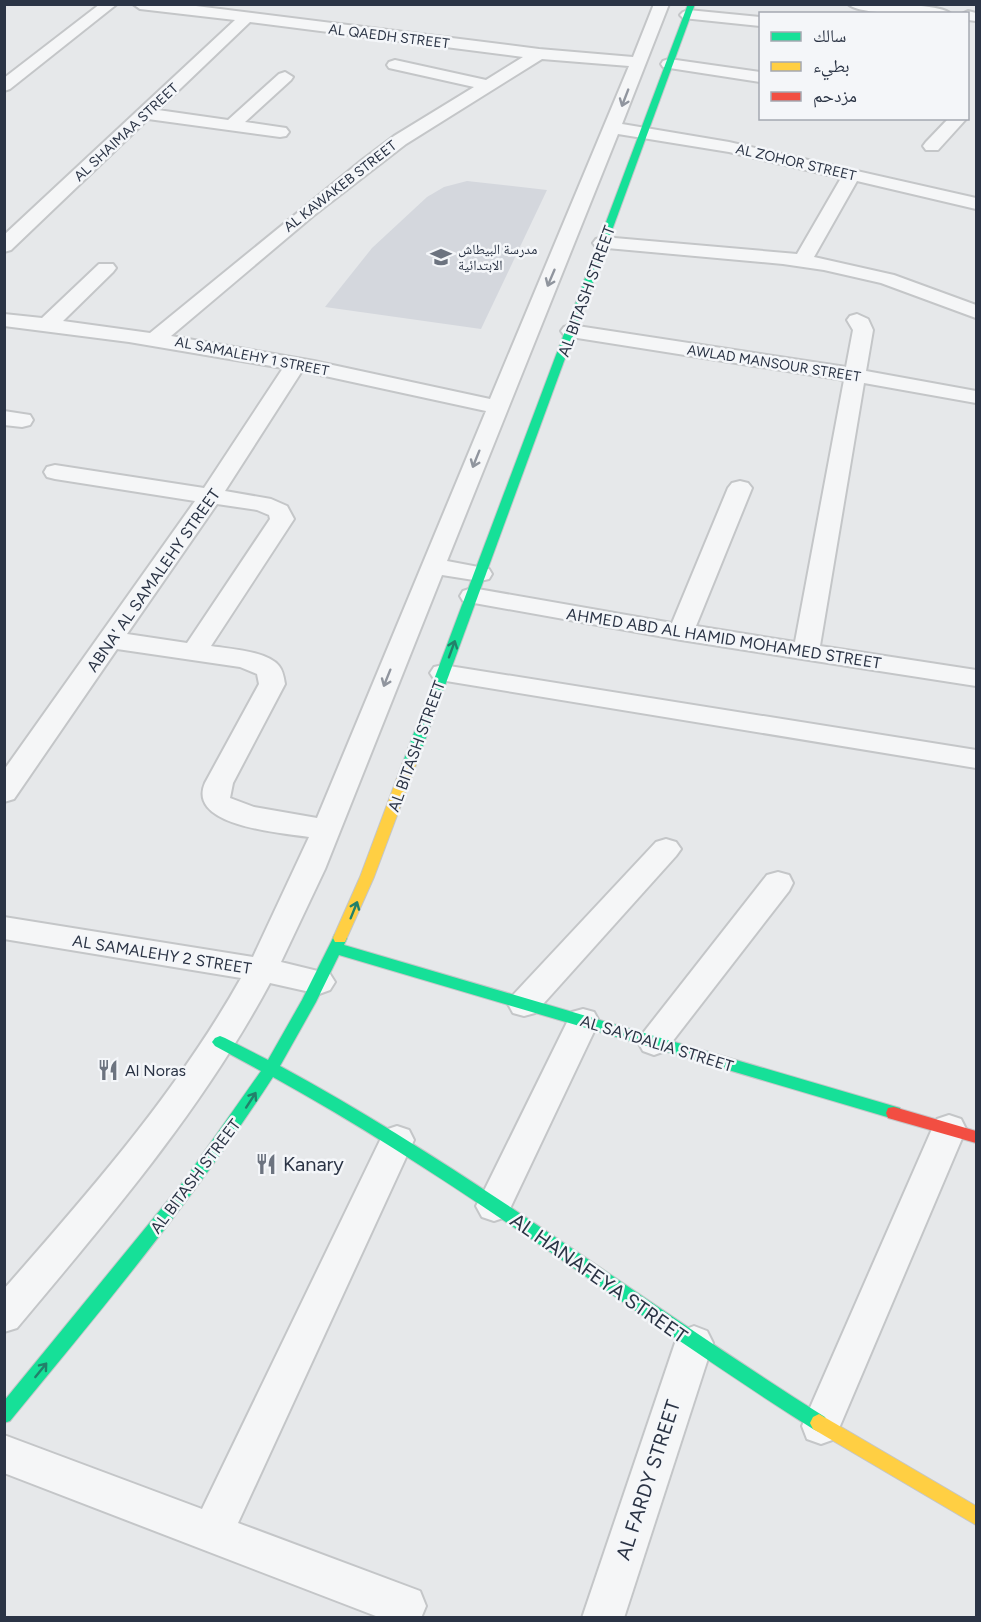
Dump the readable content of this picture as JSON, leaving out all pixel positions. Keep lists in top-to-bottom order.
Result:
{
  "streets": {
    "street": [
      "AL QAEDH STREET",
      "AL SHAIMAA STREET",
      "AL ZOHOR STREET",
      "AL KAWAKEB STREET",
      "AL BITASH STREET",
      "AL SAMALEHY 1 STREET",
      "AWLAD MANSOUR STREET",
      "ABNA' AL SAMALEHY STREET",
      "AHMED ABD AL HAMID MOHAMED STREET",
      "AL SAMALEHY 2 STREET",
      "AL SAYDALIA STREET",
      "AL HANAFEYA STREET",
      "AL FARDY STREET"
    ]
  },
  "crossings": [
    ["AL QAEDH STREET", "AL SHAIMAA STREET"],
    ["AL QAEDH STREET", "AL KAWAKEB STREET"],
    ["AL QAEDH STREET", "AL BITASH STREET"],
    ["AL ZOHOR STREET", "AL BITASH STREET"],
    ["AL KAWAKEB STREET", "AL SAMALEHY 1 STREET"],
    ["AL BITASH STREET", "AL SAMALEHY 1 STREET"],
    ["AL BITASH STREET", "AWLAD MANSOUR STREET"],
    ["AL BITASH STREET", "AHMED ABD AL HAMID MOHAMED STREET"],
    ["AL BITASH STREET", "AL SAMALEHY 2 STREET"],
    ["AL BITASH STREET", "AL SAYDALIA STREET"],
    ["AL BITASH STREET", "AL HANAFEYA STREET"],
    ["AL SAMALEHY 1 STREET", "ABNA' AL SAMALEHY STREET"],
    ["AL HANAFEYA STREET", "AL FARDY STREET"]
  ],
  "places": {
    "school or university": ["مدرسة البيطاش الابتدائية"],
    "restaurant": ["Al Noras", "Kanary"]
  },
  "legend": ["سالك", "بطيء", "مزدحم"]
}
